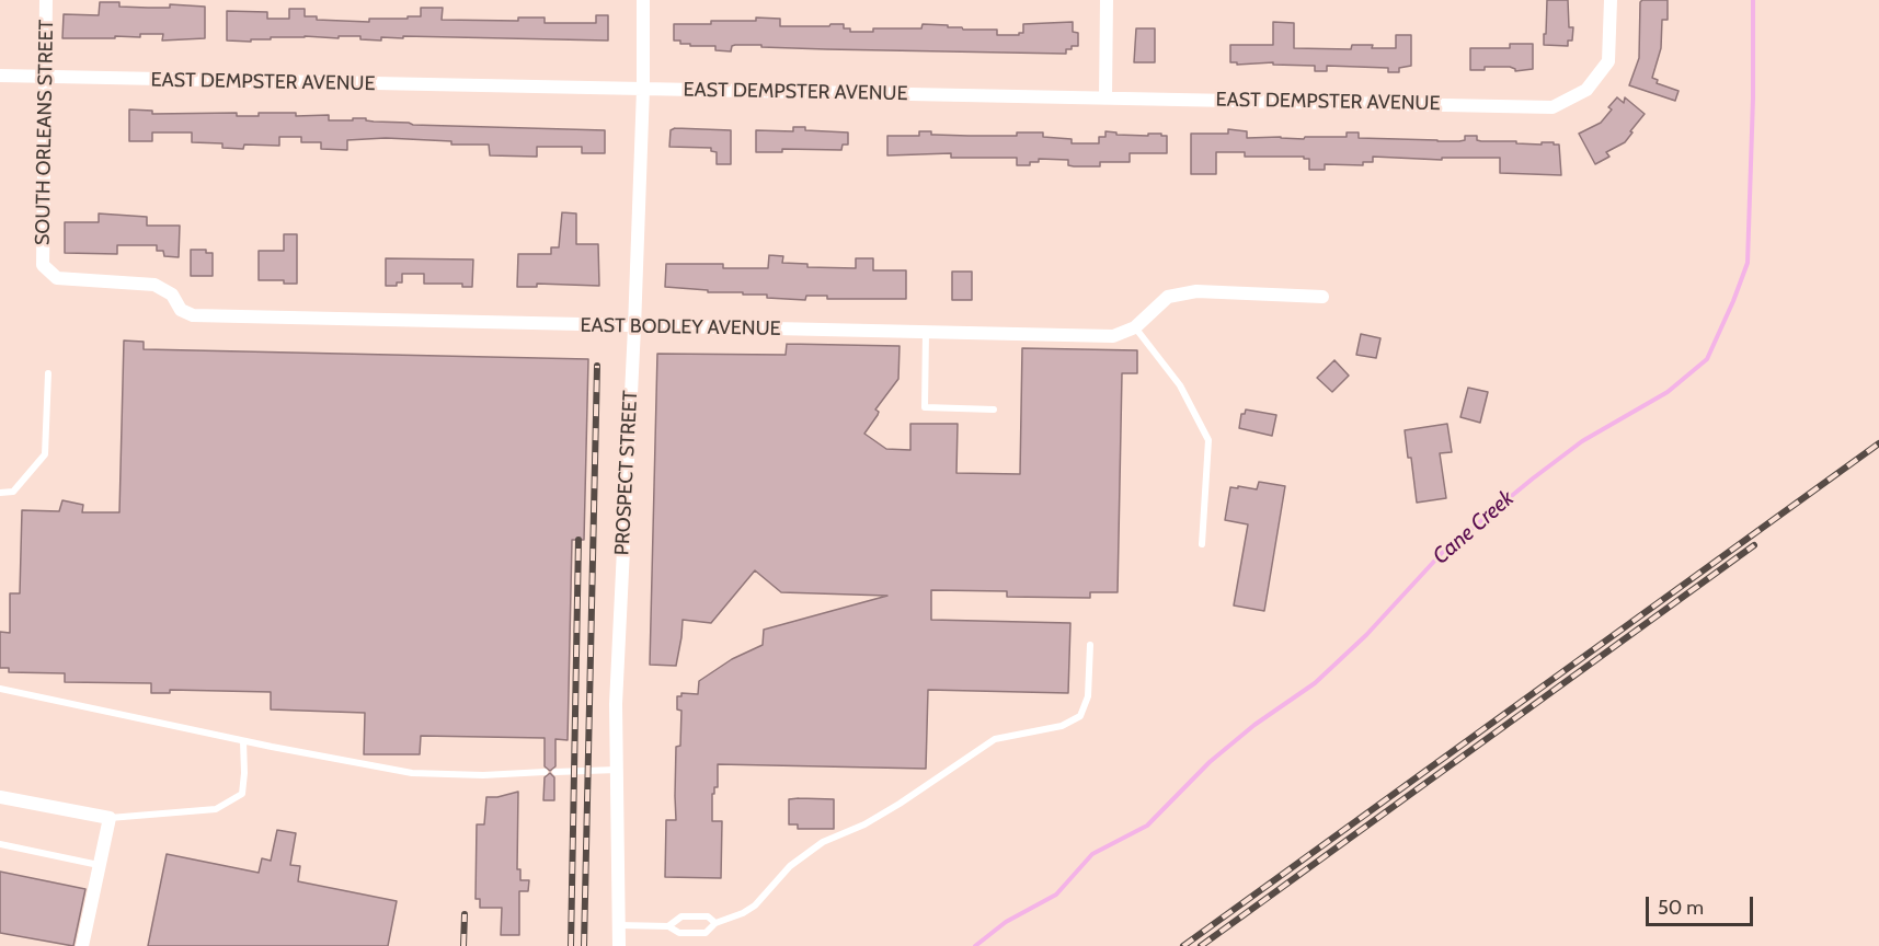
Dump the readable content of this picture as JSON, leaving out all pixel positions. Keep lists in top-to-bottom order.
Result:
{
  "streets": {
    "street": [
      "EAST DEMPSTER AVENUE",
      "SOUTH ORLEANS STREET",
      "EAST BODLEY AVENUE",
      "PROSPECT STREET"
    ]
  },
  "crossings": [
    ["EAST DEMPSTER AVENUE", "SOUTH ORLEANS STREET"],
    ["EAST DEMPSTER AVENUE", "PROSPECT STREET"],
    ["SOUTH ORLEANS STREET", "EAST BODLEY AVENUE"],
    ["EAST BODLEY AVENUE", "PROSPECT STREET"]
  ],
  "water": ["Cane Creek"],
  "scale_bar": "50 m"
}
